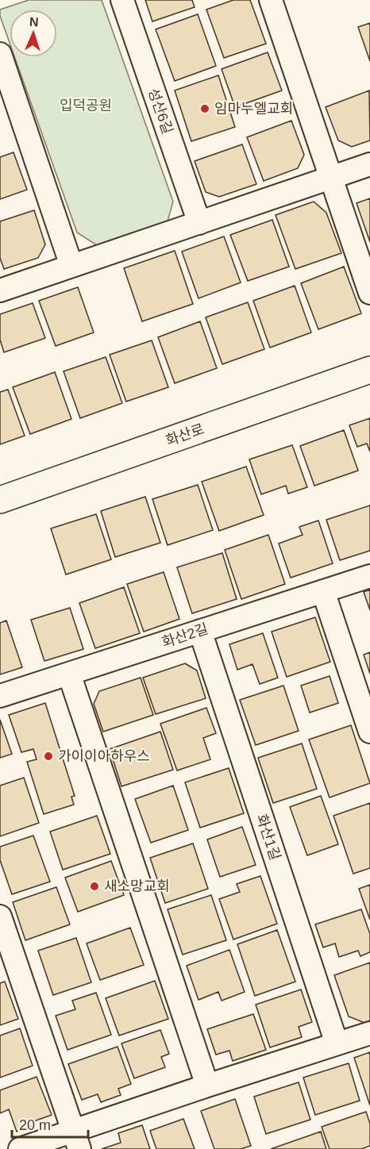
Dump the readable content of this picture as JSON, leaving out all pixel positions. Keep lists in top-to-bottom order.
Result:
{
  "streets": {
    "street": [
      "성산6길",
      "화산로",
      "화산2길",
      "화산1길"
    ]
  },
  "crossings": [
    ["화산2길", "화산1길"]
  ],
  "parks": ["입덕공원"],
  "places": ["임마누엘교회", "가이이아하우스", "새소망교회"],
  "scale_bar": "20 m",
  "north": "top"
}
